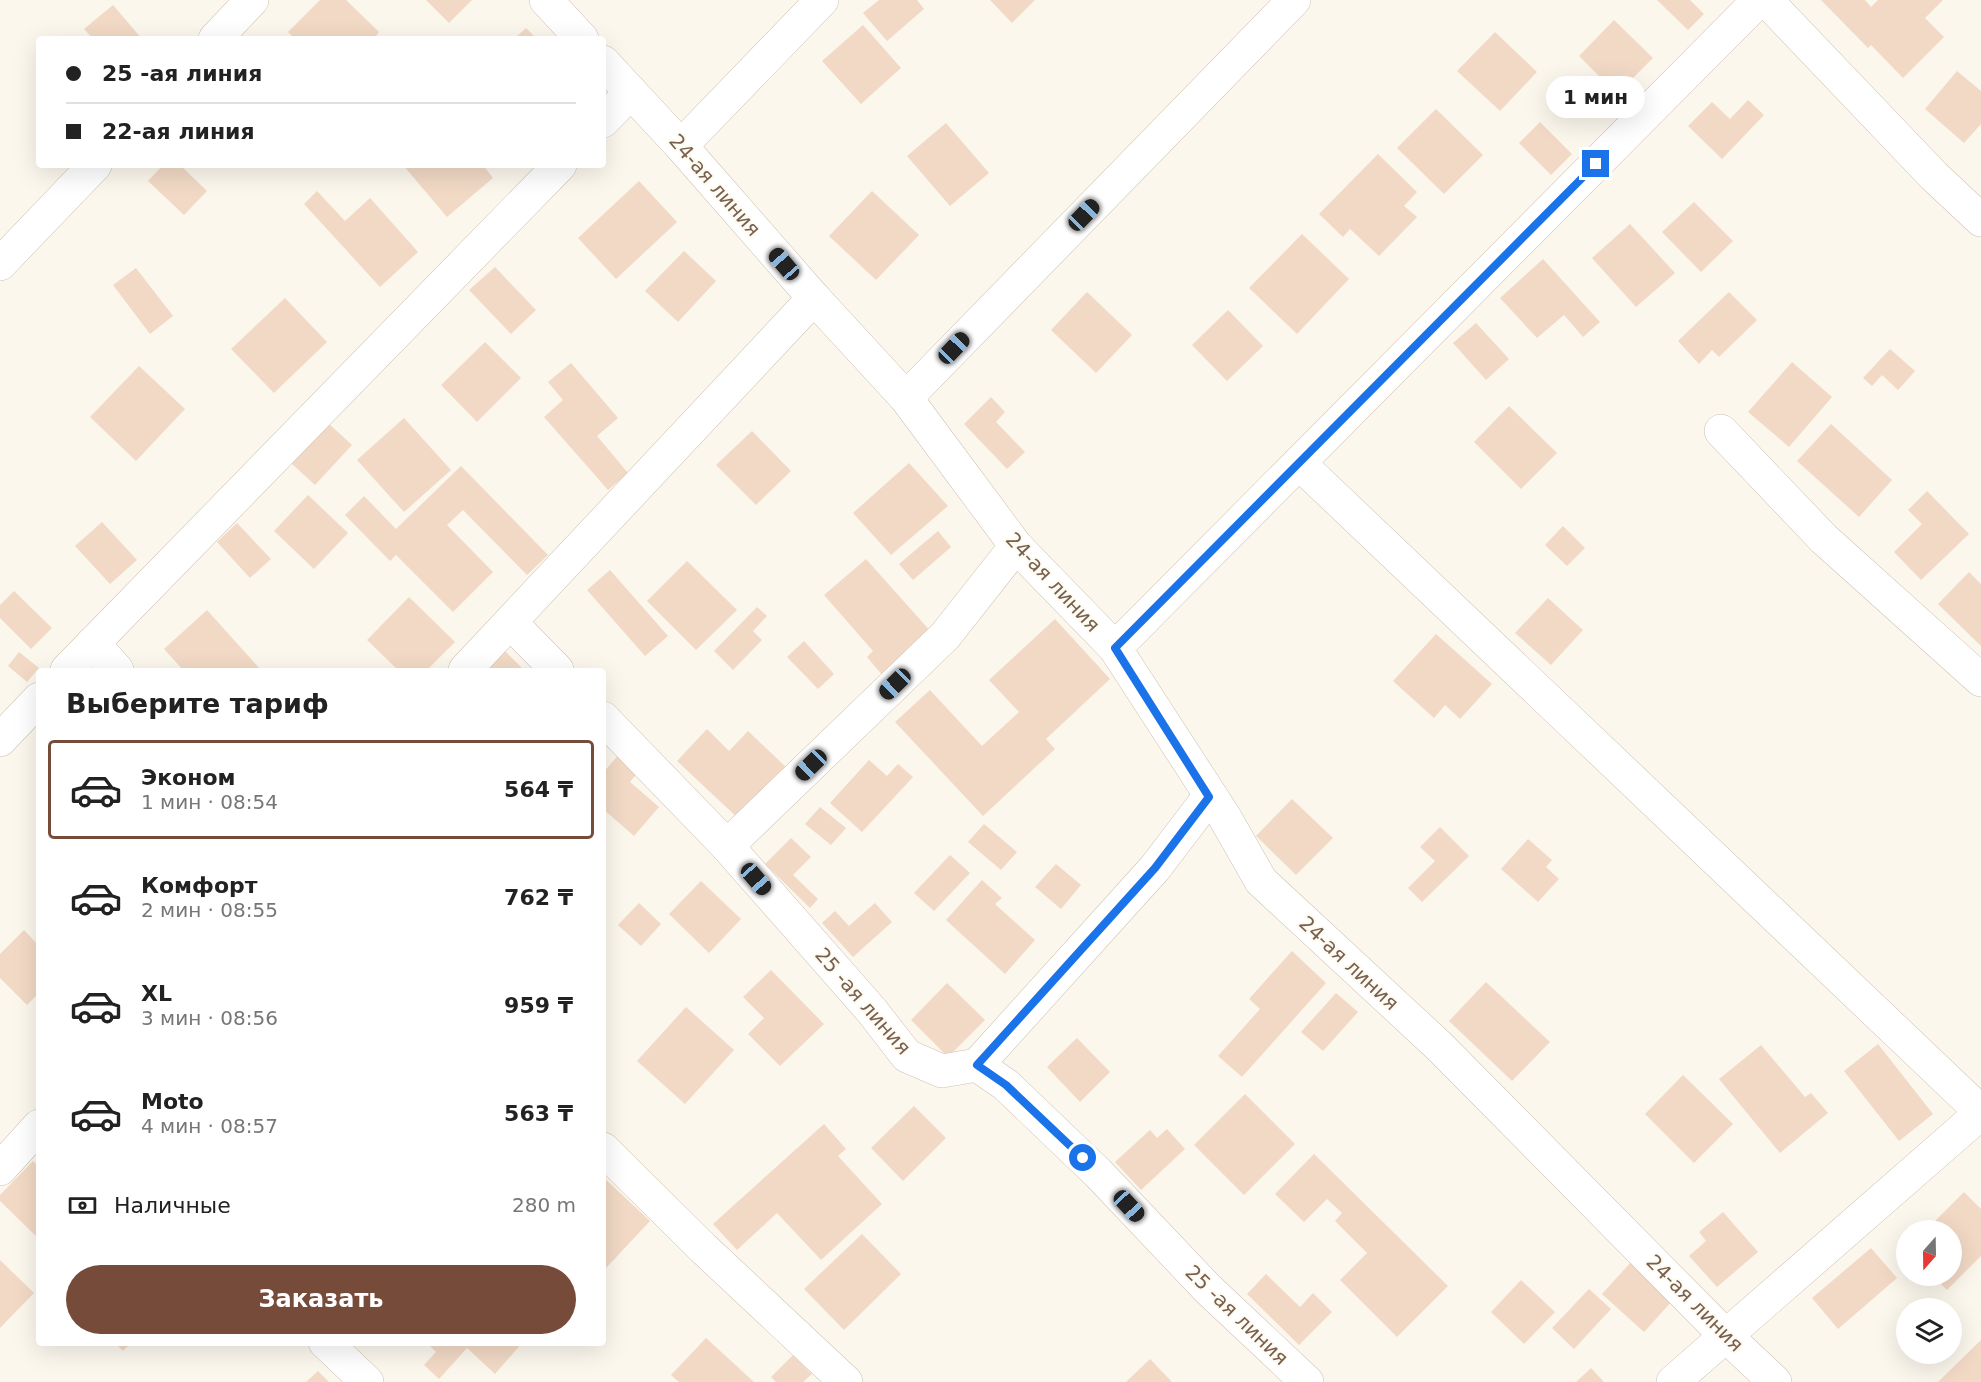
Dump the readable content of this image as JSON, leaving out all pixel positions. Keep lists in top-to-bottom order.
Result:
{
  "streets": {
    "street": ["24-ая линия", "25 -ая линия"]
  },
  "north": "bottom",
  "page": {
    "banner": ["25 -ая линия", "22-ая линия"],
    "bubble": "1 мин",
    "heading": "Выберите тариф",
    "list": [
      {
        "name": "Эконом",
        "note": "1 мин · 08:54",
        "value": "564 ₸"
      },
      {
        "name": "Комфорт",
        "note": "2 мин · 08:55",
        "value": "762 ₸"
      },
      {
        "name": "XL",
        "note": "3 мин · 08:56",
        "value": "959 ₸"
      },
      {
        "name": "Moto",
        "note": "4 мин · 08:57",
        "value": "563 ₸"
      }
    ],
    "pay": ["Наличные", "280 m"],
    "buttons": "Заказать"
  }
}
